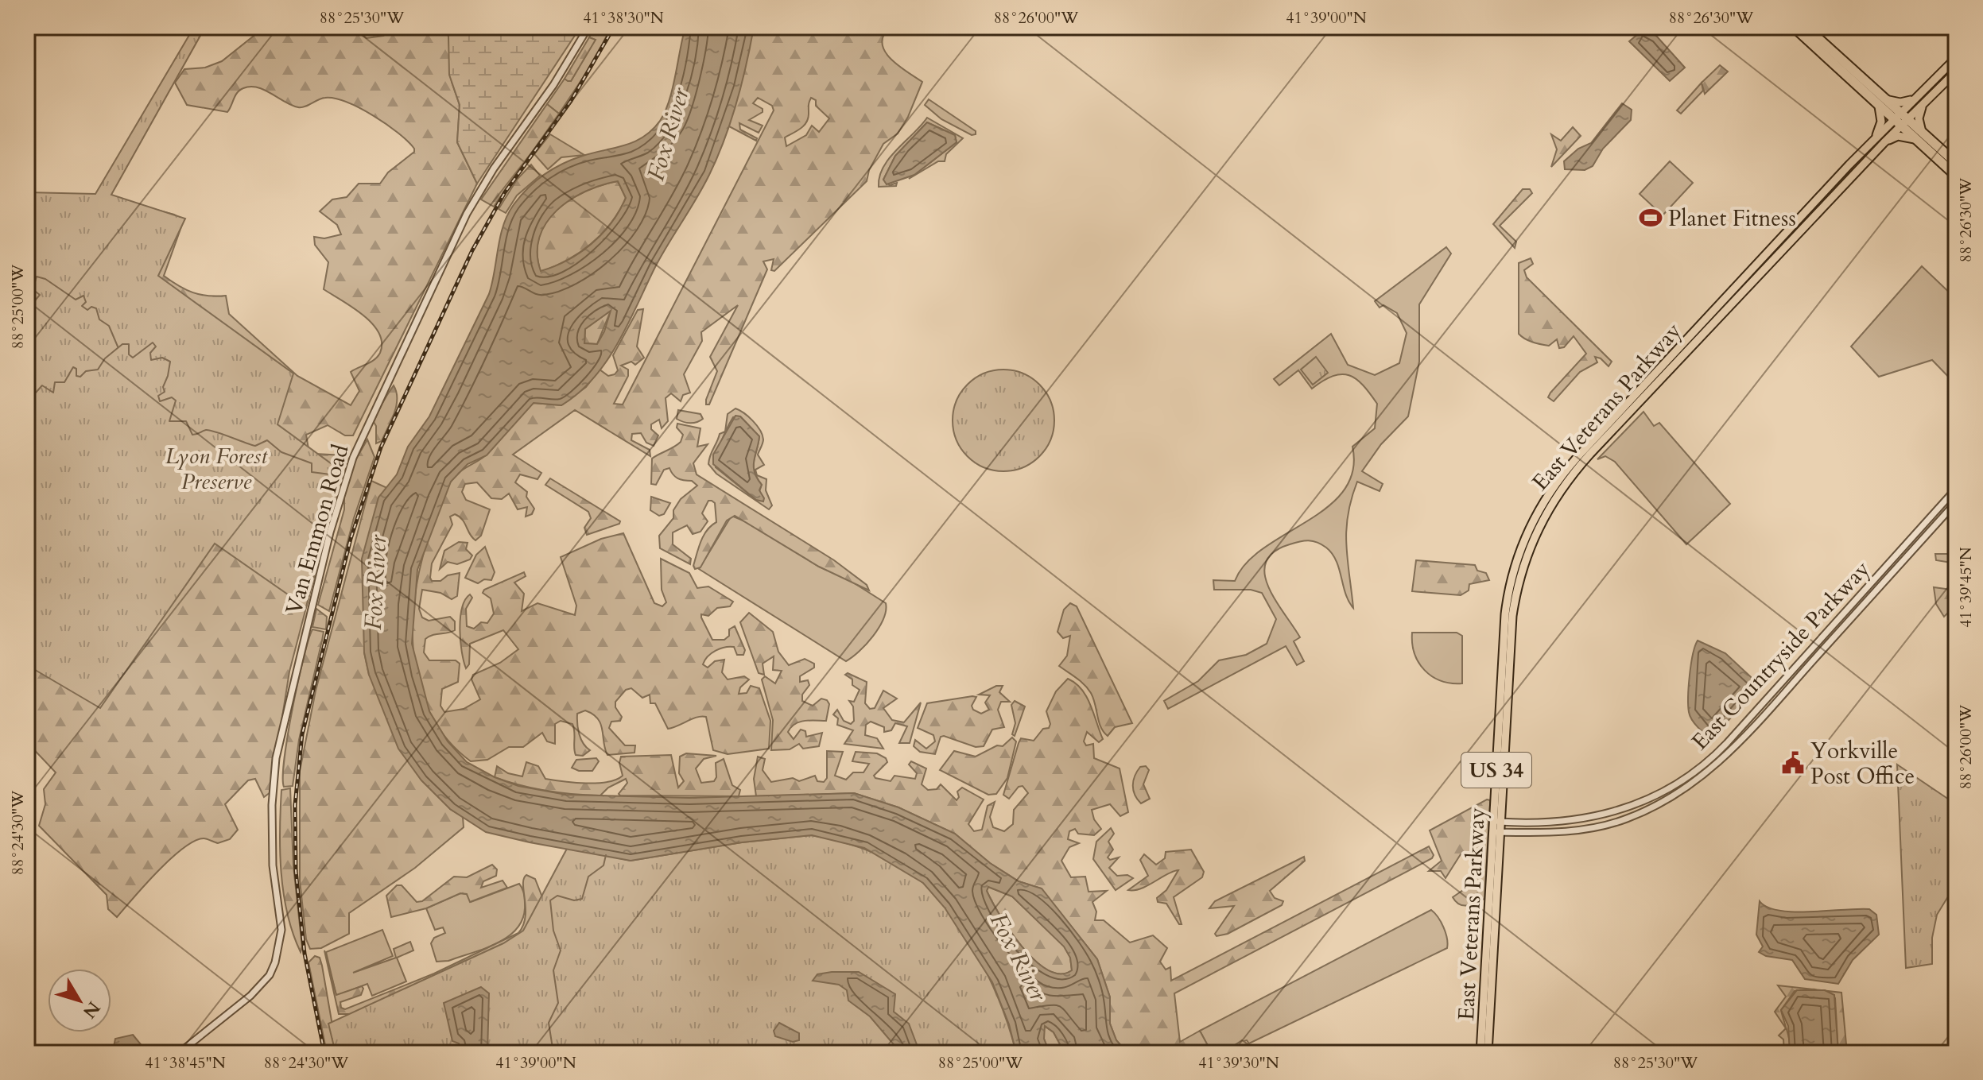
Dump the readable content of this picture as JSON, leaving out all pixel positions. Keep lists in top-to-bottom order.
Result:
{
  "streets": {
    "main road": ["East Veterans Parkway", "US 34"],
    "street": ["Van Emmon Road", "East Countryside Parkway"]
  },
  "crossings": [
    ["East Veterans Parkway", "East Countryside Parkway"],
    ["East Veterans Parkway", "US 34"]
  ],
  "water": ["Fox River"],
  "parks": ["Lyon Forest Preserve"],
  "places": {
    "sports": ["Planet Fitness"],
    "public building": ["Yorkville Post Office"]
  },
  "north": "bottom right",
  "coordinates": [
    "88°25'30\"W",
    "41°38'30\"N",
    "88°26'00\"W",
    "41°39'00\"N",
    "88°26'30\"W",
    "88°25'00\"W",
    "41°39'45\"N",
    "88°24'30\"W",
    "41°38'45\"N",
    "41°39'30\"N"
  ]
}
